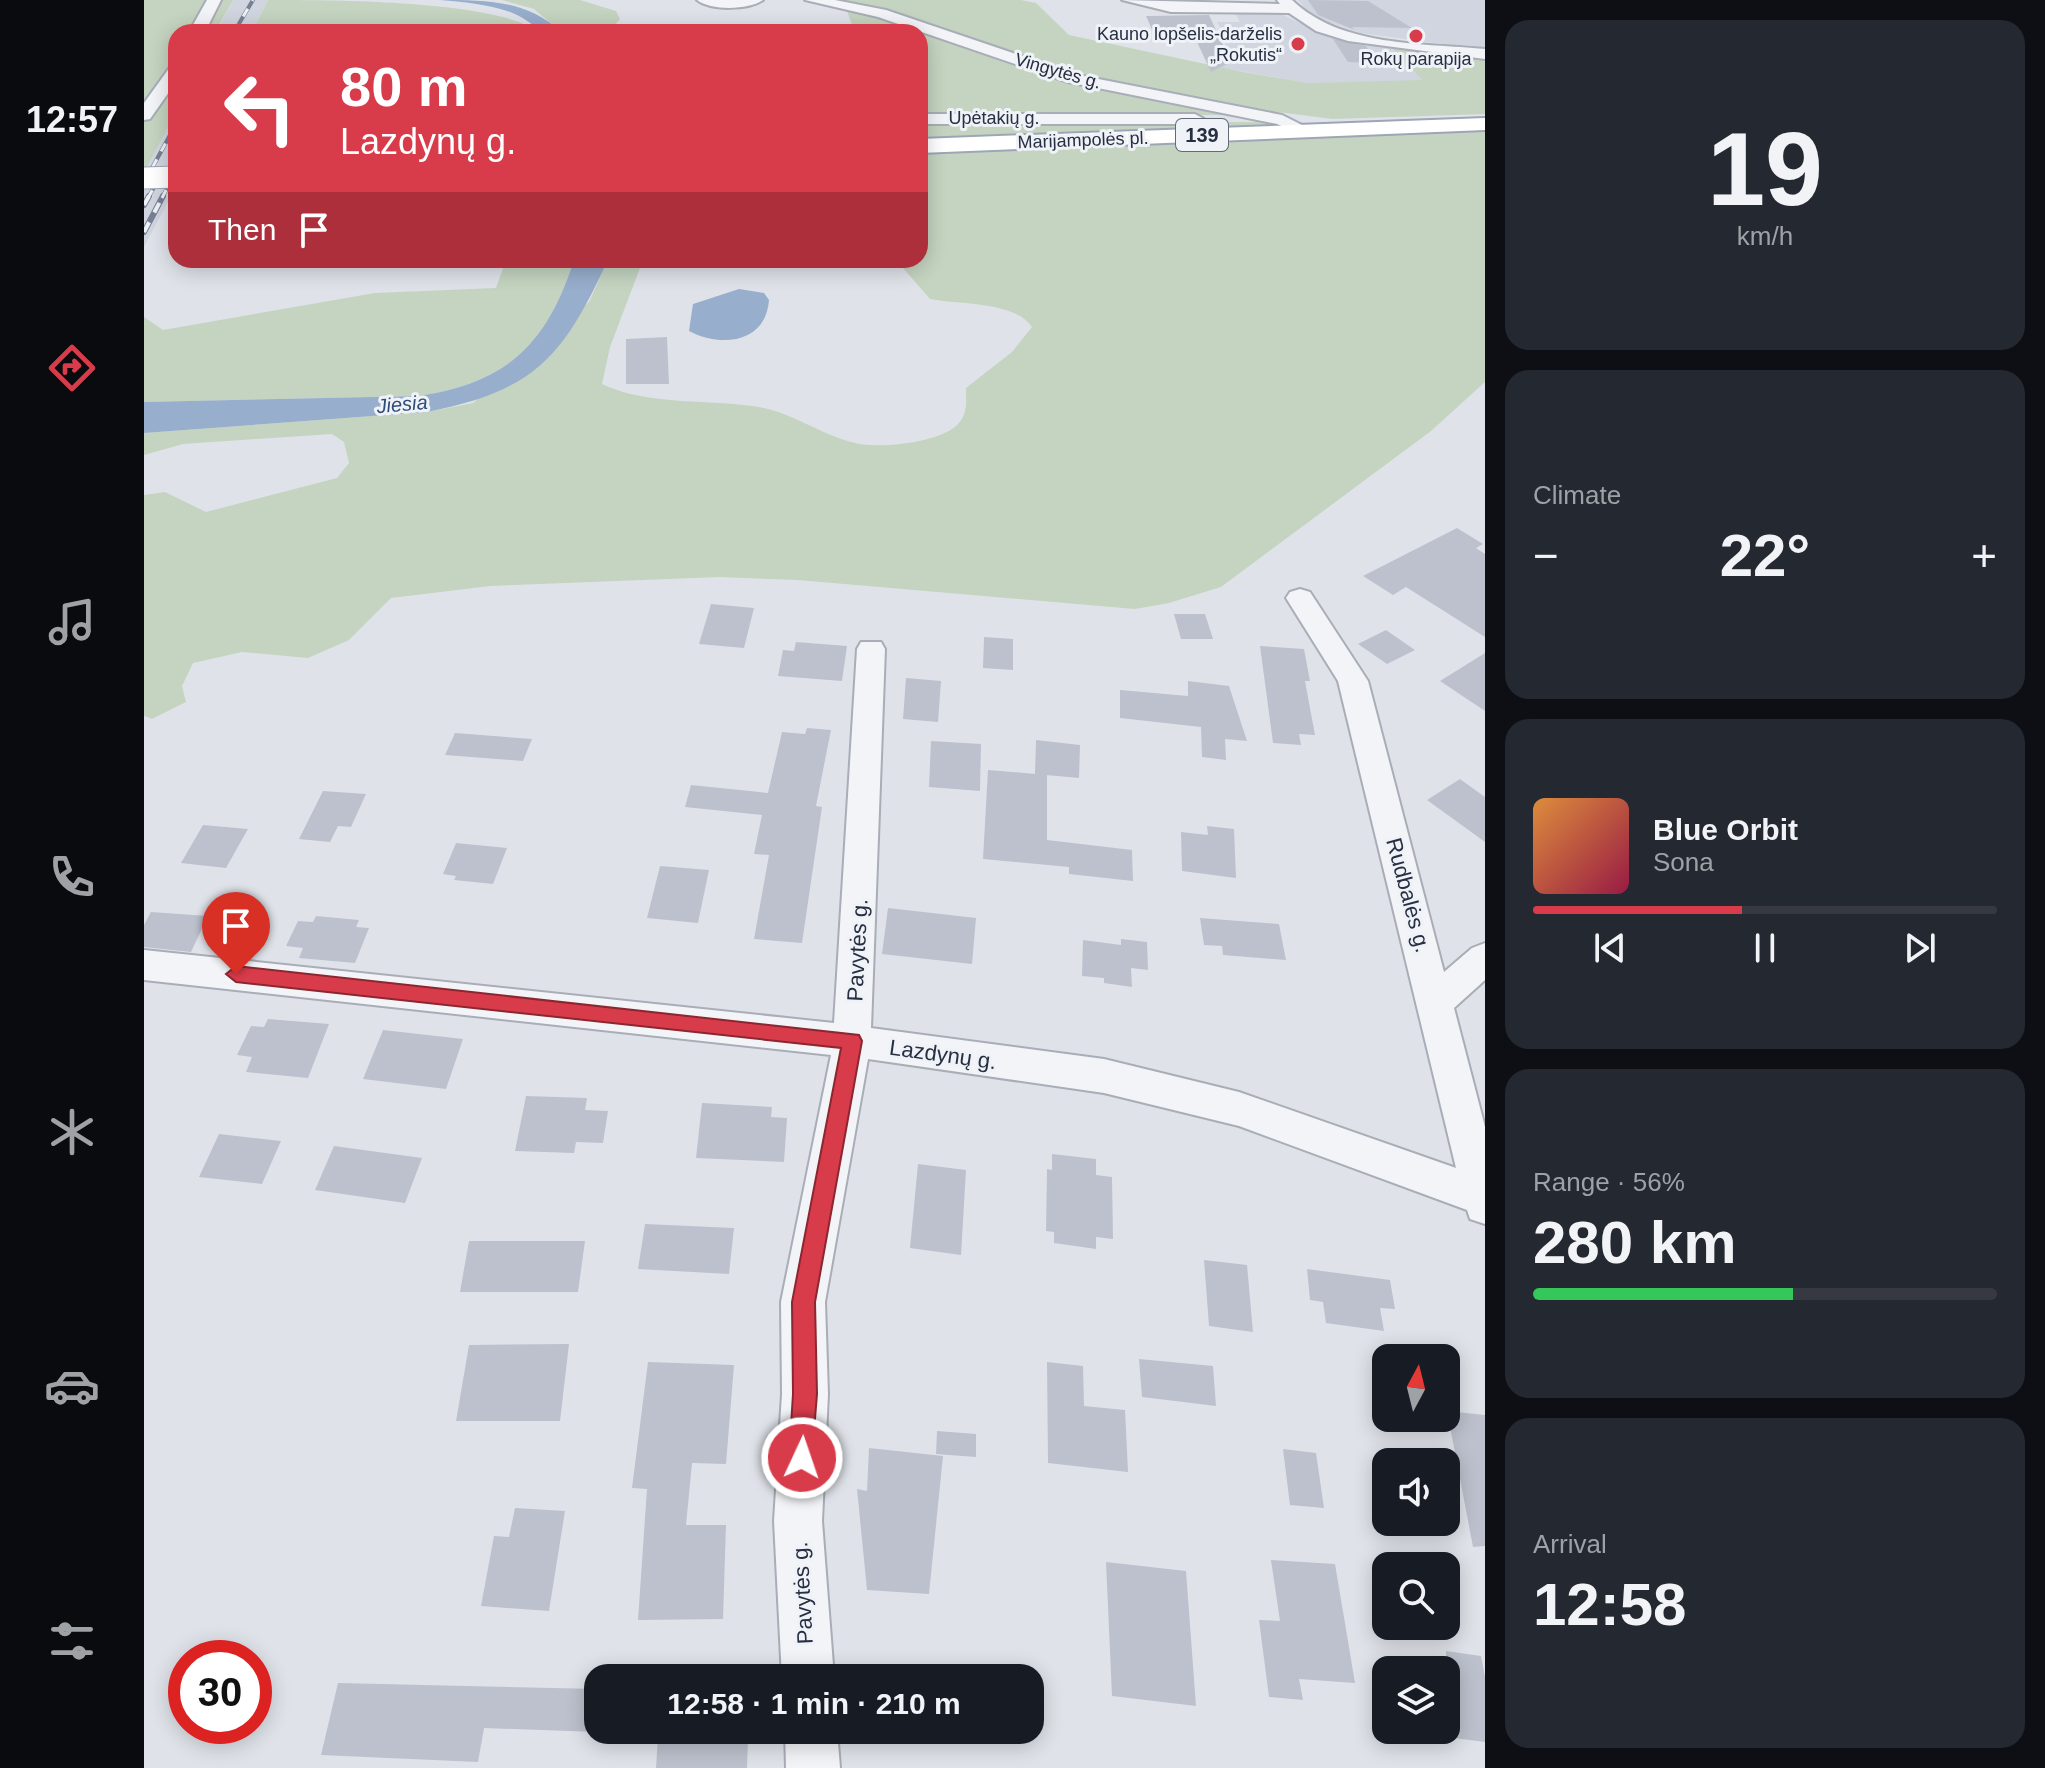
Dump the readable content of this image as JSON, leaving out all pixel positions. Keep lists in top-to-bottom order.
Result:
{
  "streets": {
    "main road": ["139", "Marijampolės pl."],
    "street": [
      "Vingytės g.",
      "Upėtakių g.",
      "Rudbalės g.",
      "Pavytės g.",
      "Lazdynų g."
    ]
  },
  "crossings": [
    ["Vingytės g.", "Upėtakių g."],
    ["Vingytės g.", "Marijampolės pl."],
    ["Rudbalės g.", "Lazdynų g."],
    ["Pavytės g.", "Lazdynų g."]
  ],
  "water": ["Jiesia"],
  "places": ["Rokų parapija", "Kauno lopšelis-darželis „Rokutis“"],
  "north": "top",
  "page": {
    "tabs": "12:57",
    "tile": [
      ["19", "km/h"],
      "Climate",
      ["Range · 56%", "280 km"],
      ["Arrival", "12:58"]
    ],
    "turn": ["80 m", "Lazdynų g."],
    "then": "Then",
    "heat": ["−", "22°", "+"],
    "song": ["Blue Orbit", "Sona"],
    "limit": "30",
    "trip": "12:58 · 1 min · 210 m"
  }
}
